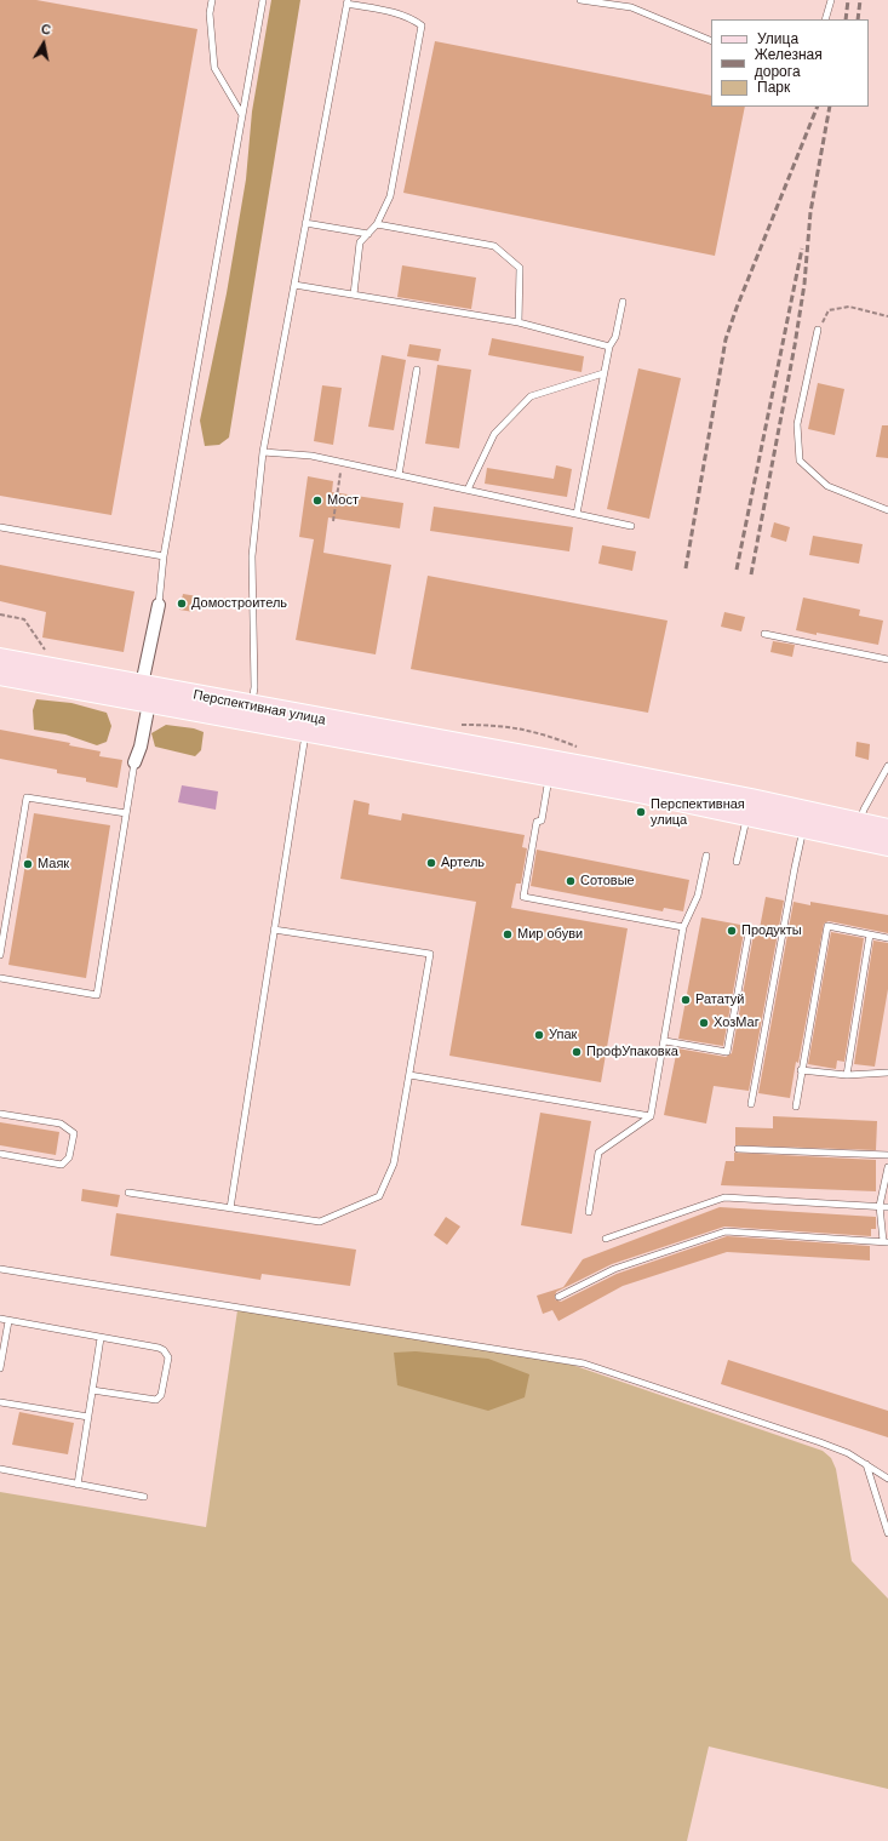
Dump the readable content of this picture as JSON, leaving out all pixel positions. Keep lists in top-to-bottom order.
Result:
{
  "streets": {
    "main road": ["Перспективная улица"]
  },
  "places": [
    "Мост",
    "Домостроитель",
    "Перспективная улица",
    "Артель",
    "Маяк",
    "Сотовые",
    "Продукты",
    "Мир обуви",
    "Рататуй",
    "ХозМаг",
    "Упак",
    "ПрофУпаковка"
  ],
  "legend": ["Улица", "Железная дорога", "Парк"],
  "north": "top"
}
